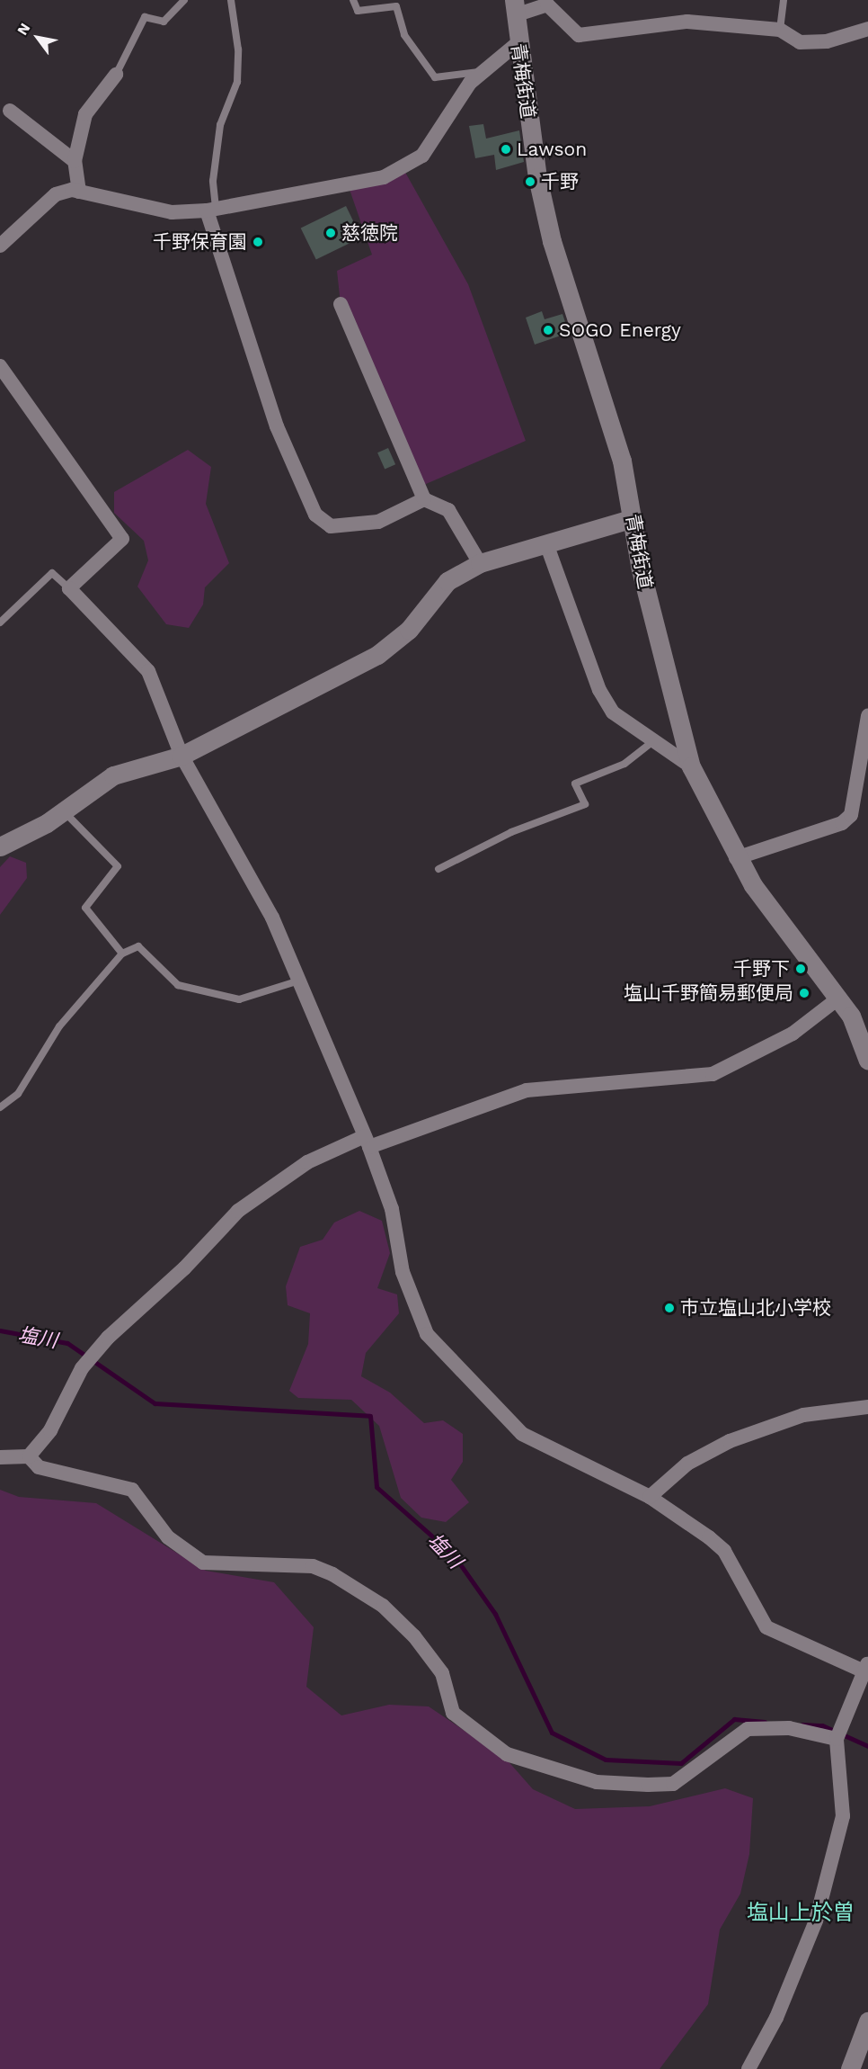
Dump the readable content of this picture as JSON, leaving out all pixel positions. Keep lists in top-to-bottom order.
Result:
{
  "streets": {
    "street": ["青梅街道"]
  },
  "districts": ["塩山上於曽"],
  "water": ["塩川"],
  "places": [
    "Lawson",
    "千野",
    "慈徳院",
    "千野保育園",
    "SOGO Energy",
    "千野下",
    "塩山千野簡易郵便局",
    "市立塩山北小学校"
  ],
  "north": "top left"
}
